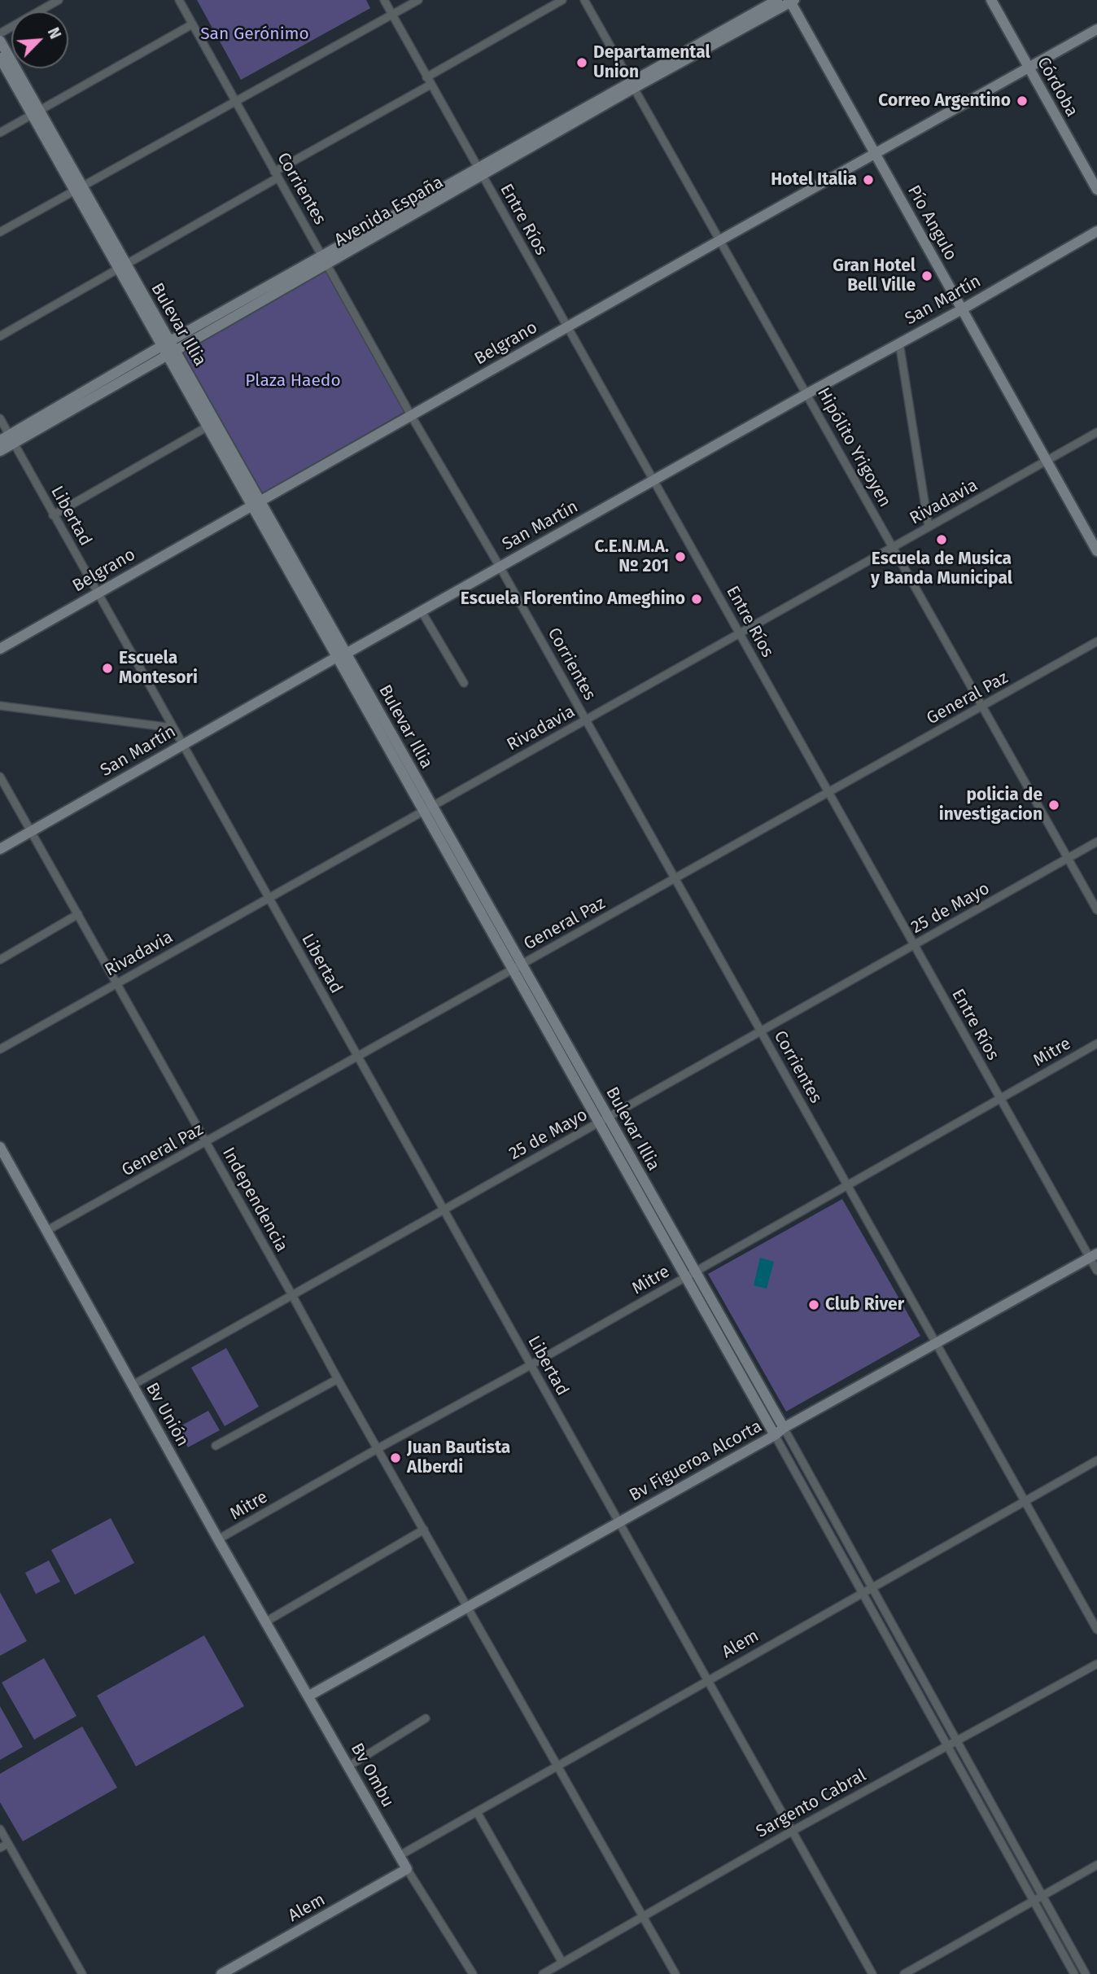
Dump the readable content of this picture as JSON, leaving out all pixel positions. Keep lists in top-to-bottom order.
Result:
{
  "streets": {
    "street": [
      "Córdoba",
      "Corrientes",
      "Avenida España",
      "Entre Ríos",
      "Pío Angulo",
      "San Martín",
      "Bulevar Illia",
      "Belgrano",
      "Hipólito Yrigoyen",
      "Rivadavia",
      "Libertad",
      "General Paz",
      "25 de Mayo",
      "Mitre",
      "Independencia",
      "Bv Unión",
      "Bv Figueroa Alcorta",
      "Alem",
      "Bv Ombu",
      "Sargento Cabral"
    ]
  },
  "crossings": [
    ["Córdoba", "Belgrano"],
    ["Corrientes", "Avenida España"],
    ["Corrientes", "San Martín"],
    ["Corrientes", "Belgrano"],
    ["Corrientes", "Rivadavia"],
    ["Corrientes", "General Paz"],
    ["Corrientes", "25 de Mayo"],
    ["Corrientes", "Mitre"],
    ["Corrientes", "Bv Figueroa Alcorta"],
    ["Corrientes", "Alem"],
    ["Avenida España", "Entre Ríos"],
    ["Avenida España", "Pío Angulo"],
    ["Avenida España", "Bulevar Illia"],
    ["Avenida España", "Hipólito Yrigoyen"],
    ["Avenida España", "Libertad"],
    ["Entre Ríos", "San Martín"],
    ["Entre Ríos", "Belgrano"],
    ["Entre Ríos", "Rivadavia"],
    ["Entre Ríos", "General Paz"],
    ["Entre Ríos", "25 de Mayo"],
    ["Entre Ríos", "Mitre"],
    ["Entre Ríos", "Bv Figueroa Alcorta"],
    ["Pío Angulo", "San Martín"],
    ["Pío Angulo", "Belgrano"],
    ["Pío Angulo", "Rivadavia"],
    ["San Martín", "Bulevar Illia"],
    ["San Martín", "Hipólito Yrigoyen"],
    ["San Martín", "Libertad"],
    ["San Martín", "Independencia"],
    ["Bulevar Illia", "Belgrano"],
    ["Bulevar Illia", "Rivadavia"],
    ["Bulevar Illia", "General Paz"],
    ["Bulevar Illia", "25 de Mayo"],
    ["Bulevar Illia", "Mitre"],
    ["Bulevar Illia", "Bv Figueroa Alcorta"],
    ["Belgrano", "Hipólito Yrigoyen"],
    ["Belgrano", "Libertad"],
    ["Hipólito Yrigoyen", "Rivadavia"],
    ["Hipólito Yrigoyen", "General Paz"],
    ["Hipólito Yrigoyen", "25 de Mayo"],
    ["Rivadavia", "Libertad"],
    ["Rivadavia", "Independencia"],
    ["Libertad", "General Paz"],
    ["Libertad", "25 de Mayo"],
    ["Libertad", "Mitre"],
    ["Libertad", "Bv Figueroa Alcorta"],
    ["Libertad", "Alem"],
    ["Libertad", "Sargento Cabral"],
    ["General Paz", "Independencia"],
    ["General Paz", "Bv Unión"],
    ["25 de Mayo", "Independencia"],
    ["25 de Mayo", "Bv Unión"],
    ["Mitre", "Independencia"],
    ["Mitre", "Bv Unión"],
    ["Independencia", "Bv Figueroa Alcorta"],
    ["Independencia", "Alem"],
    ["Independencia", "Sargento Cabral"],
    ["Bv Unión", "Bv Figueroa Alcorta"],
    ["Bv Unión", "Bv Ombu"],
    ["Bv Figueroa Alcorta", "Bv Ombu"],
    ["Alem", "Bv Ombu"]
  ],
  "parks": ["San Gerónimo", "Plaza Haedo"],
  "places": [
    "Departamental Union",
    "Correo Argentino",
    "Hotel Italia",
    "Gran Hotel Bell Ville",
    "Escuela de Musica y Banda Municipal",
    "C.E.N.M.A. Nº 201",
    "Escuela Florentino Ameghino",
    "Escuela Montesori",
    "policia de investigacion",
    "Club River",
    "Juan Bautista Alberdi"
  ],
  "north": "top right"
}
